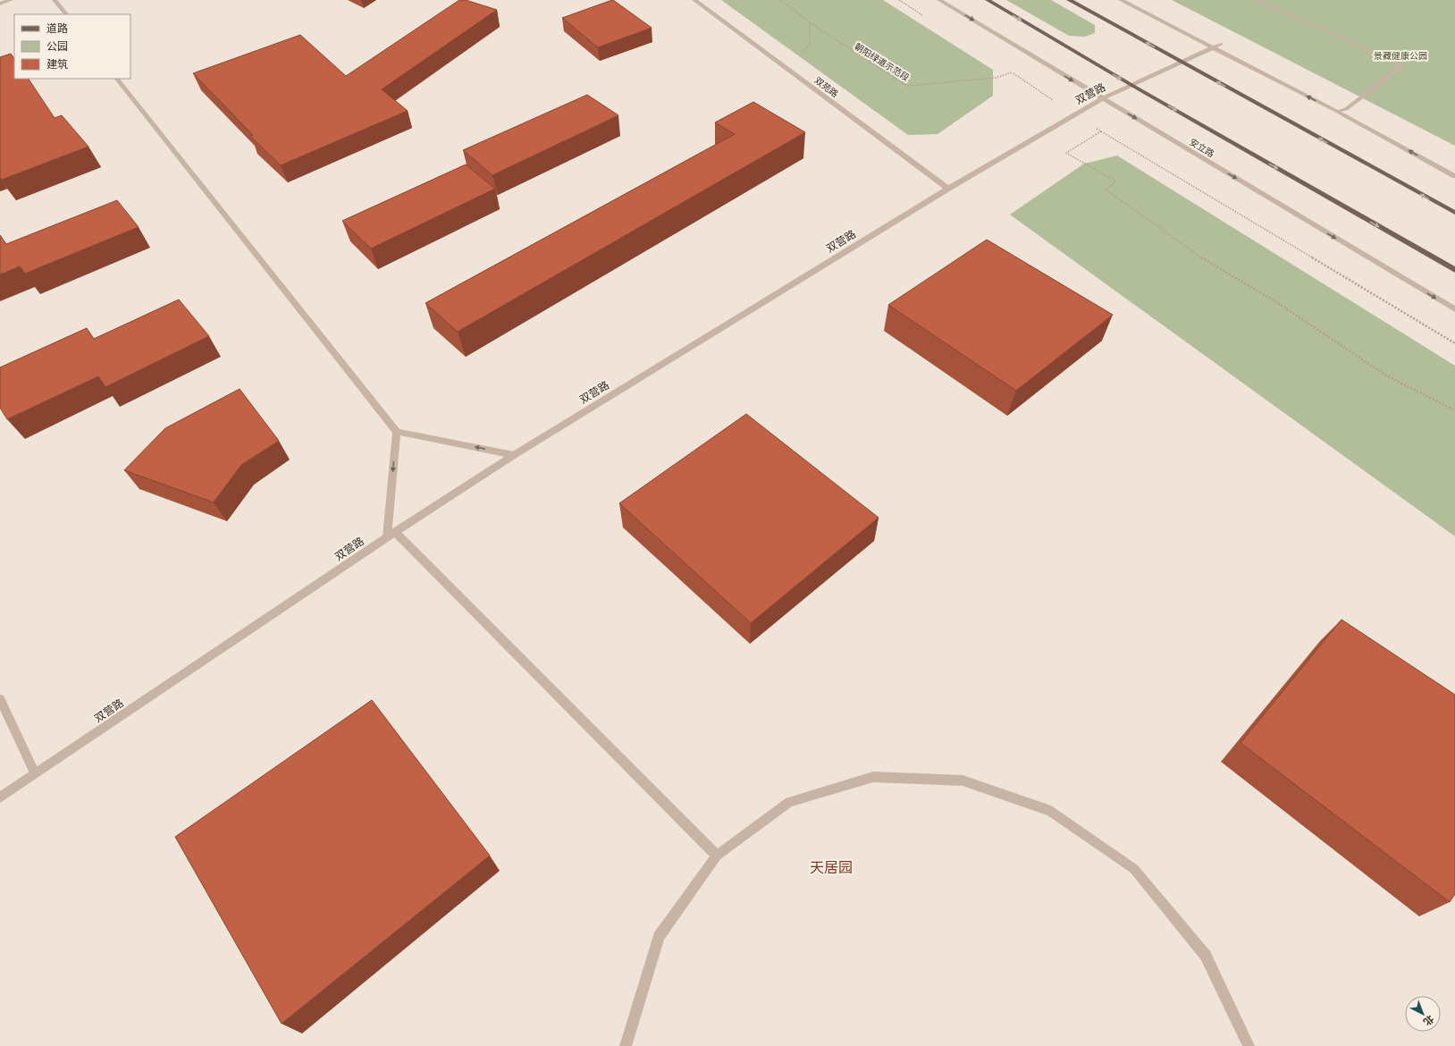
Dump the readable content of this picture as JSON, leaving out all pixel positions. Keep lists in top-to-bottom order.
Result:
{
  "streets": {
    "main road": ["安立路"],
    "street": ["双苑路", "双营路"],
    "path": ["朝阳绿道示范段"]
  },
  "crossings": [
    ["双苑路", "双营路"],
    ["双营路", "安立路"]
  ],
  "one_way": ["安立路"],
  "districts": ["天居园"],
  "parks": ["景藏健康公园"],
  "legend": ["道路", "公园", "建筑"],
  "north": "bottom right"
}
